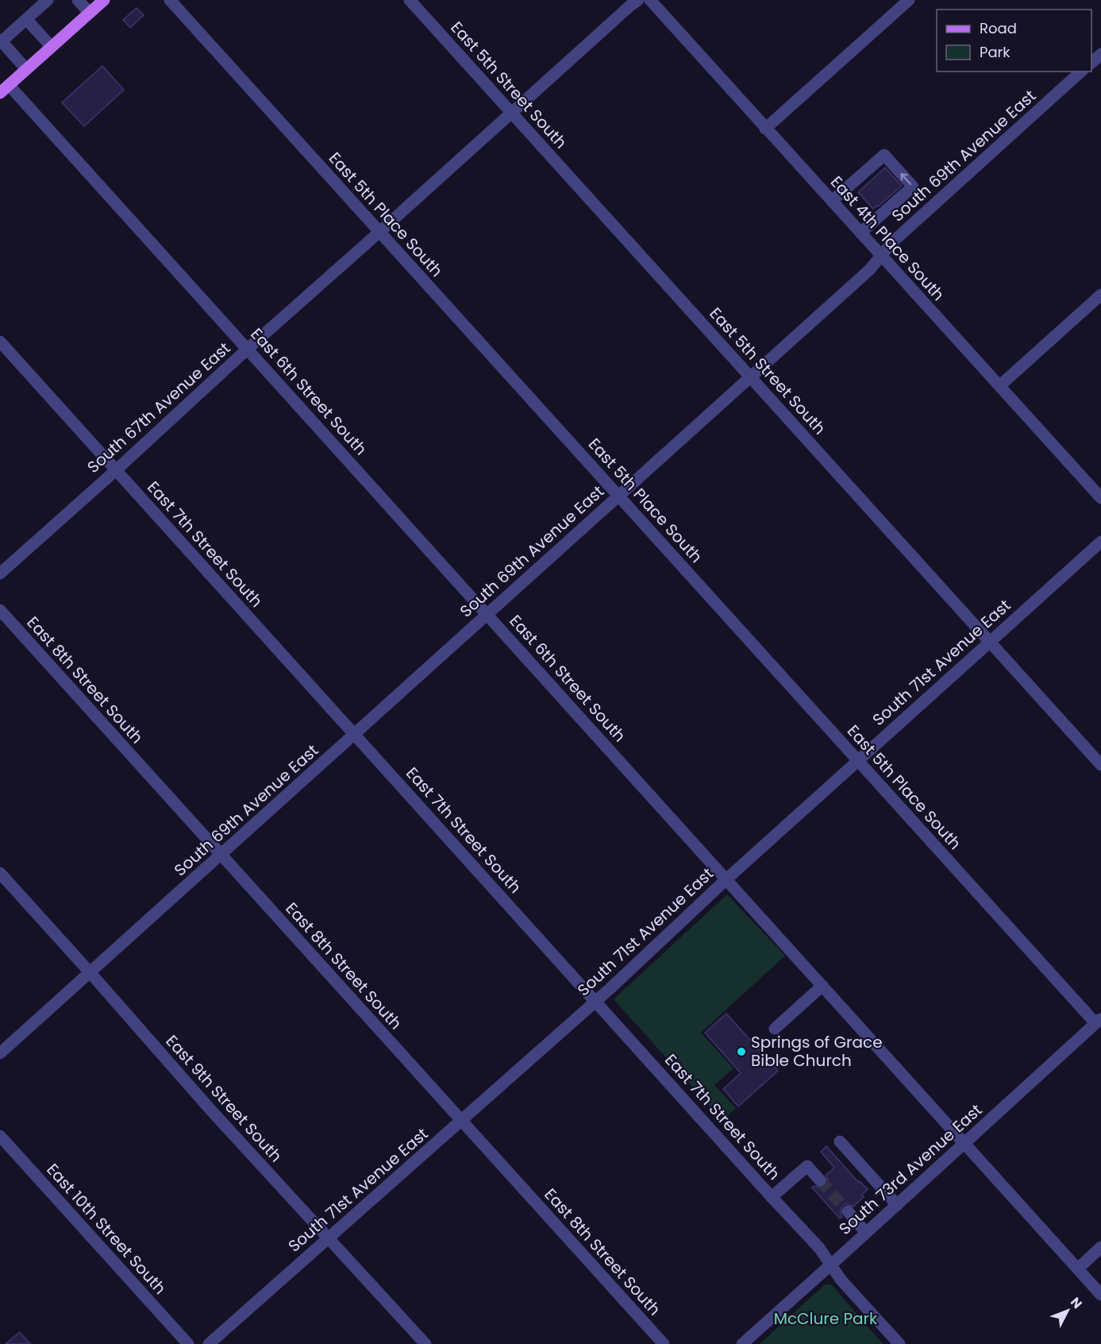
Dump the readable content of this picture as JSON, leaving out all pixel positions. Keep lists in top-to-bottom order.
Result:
{
  "streets": {
    "street": [
      "East 5th Street South",
      "South 69th Avenue East",
      "East 5th Place South",
      "East 4th Place South",
      "East 6th Street South",
      "South 67th Avenue East",
      "East 7th Street South",
      "South 71st Avenue East",
      "East 8th Street South",
      "East 9th Street South",
      "South 73rd Avenue East",
      "East 10th Street South"
    ]
  },
  "crossings": [
    ["East 5th Street South", "South 69th Avenue East"],
    ["East 5th Street South", "South 67th Avenue East"],
    ["East 5th Street South", "South 71st Avenue East"],
    ["South 69th Avenue East", "East 5th Place South"],
    ["South 69th Avenue East", "East 4th Place South"],
    ["South 69th Avenue East", "East 6th Street South"],
    ["South 69th Avenue East", "East 7th Street South"],
    ["South 69th Avenue East", "East 8th Street South"],
    ["South 69th Avenue East", "East 9th Street South"],
    ["East 5th Place South", "South 67th Avenue East"],
    ["East 5th Place South", "South 71st Avenue East"],
    ["East 5th Place South", "South 73rd Avenue East"],
    ["East 6th Street South", "South 67th Avenue East"],
    ["East 6th Street South", "South 71st Avenue East"],
    ["East 6th Street South", "South 73rd Avenue East"],
    ["South 67th Avenue East", "East 7th Street South"],
    ["East 7th Street South", "South 71st Avenue East"],
    ["East 7th Street South", "South 73rd Avenue East"],
    ["South 71st Avenue East", "East 8th Street South"],
    ["South 71st Avenue East", "East 9th Street South"]
  ],
  "parks": ["McClure Park"],
  "places": ["Springs of Grace Bible Church"],
  "legend": ["Road", "Park"],
  "north": "top right"
}
